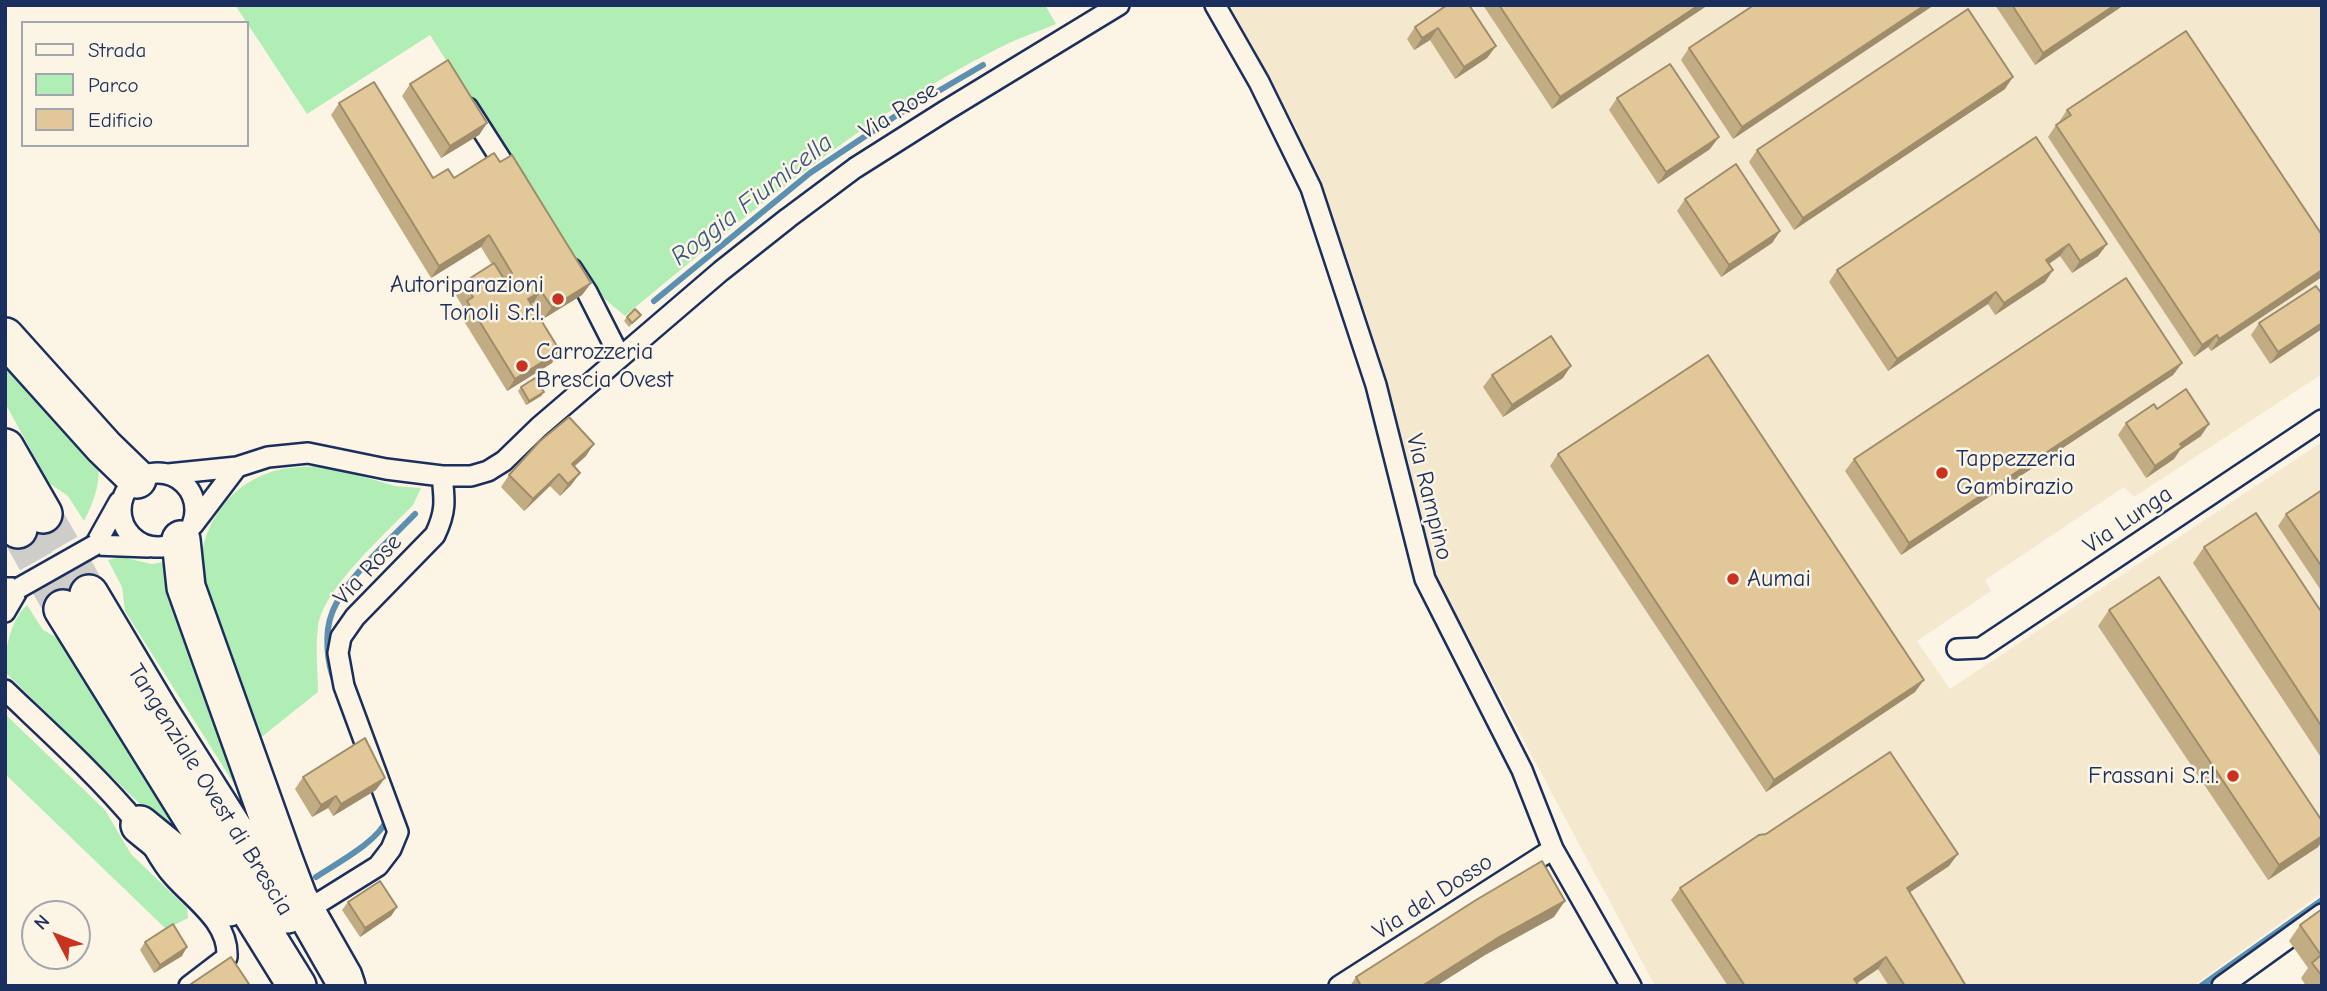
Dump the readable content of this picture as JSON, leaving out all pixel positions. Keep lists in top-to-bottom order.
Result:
{
  "streets": {
    "highway": ["Tangenziale Ovest di Brescia"],
    "street": [
      "Via Rose",
      "Via Rampino",
      "Via Lunga",
      "Via del Dosso"
    ]
  },
  "crossings": [
    ["Via Rampino", "Via del Dosso"]
  ],
  "water": ["Roggia Fiumicella"],
  "places": [
    "Autoriparazioni Tonoli S.r.l.",
    "Carrozzeria Brescia Ovest",
    "Tappezzeria Gambirazio",
    "Aumai",
    "Frassani S.r.l."
  ],
  "legend": ["Strada", "Parco", "Edificio"],
  "north": "top left"
}
